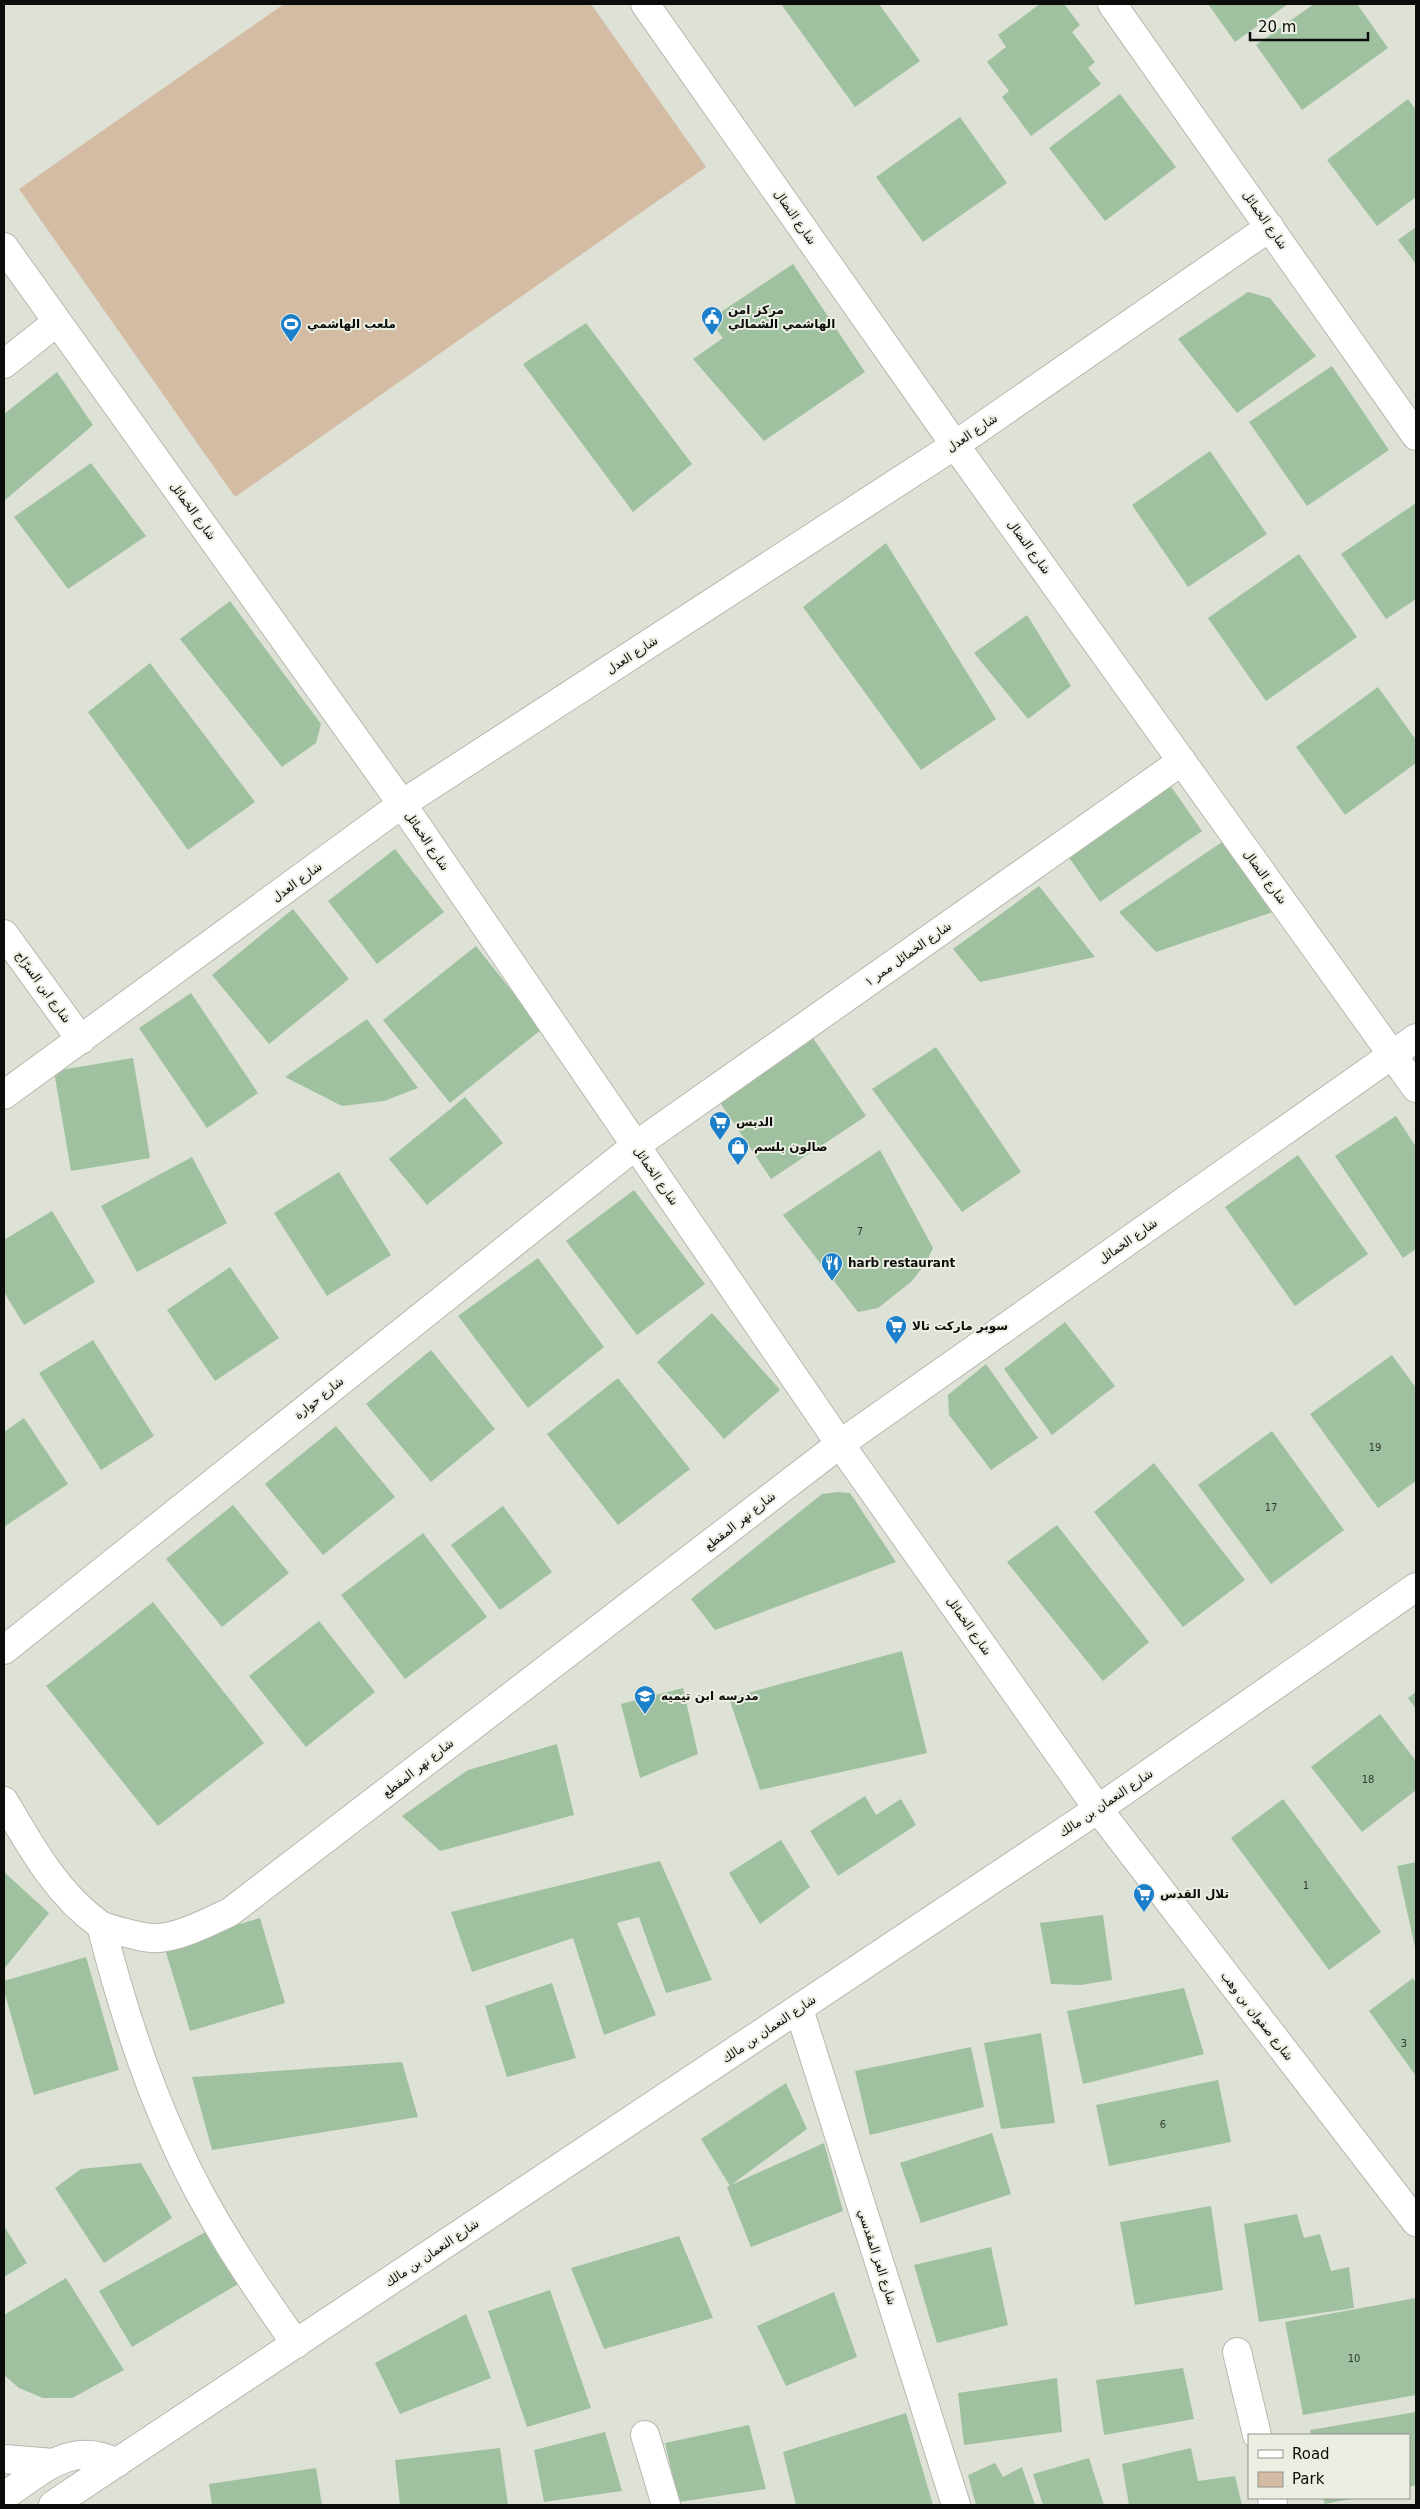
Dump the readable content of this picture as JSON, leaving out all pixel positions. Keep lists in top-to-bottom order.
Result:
{
  "streets": {
    "street": [
      "شارع النضال",
      "شارع الخمائل",
      "شارع العدل",
      "شارع الخمائل ممر ١",
      "شارع ابن السرّاج",
      "شارع حوارة",
      "شارع نهر المقطع",
      "شارع النعمان بن مالك",
      "شارع صفوان بن وهب",
      "شارع العز المقدسي"
    ]
  },
  "crossings": [
    ["شارع النضال", "شارع الخمائل"],
    ["شارع النضال", "شارع العدل"],
    ["شارع النضال", "شارع الخمائل ممر ١"],
    ["شارع الخمائل", "شارع العدل"],
    ["شارع الخمائل", "شارع الخمائل ممر ١"],
    ["شارع الخمائل", "شارع حوارة"],
    ["شارع الخمائل", "شارع نهر المقطع"],
    ["شارع الخمائل", "شارع النعمان بن مالك"],
    ["شارع الخمائل", "شارع صفوان بن وهب"],
    ["شارع العدل", "شارع ابن السرّاج"],
    ["شارع الخمائل ممر ١", "شارع حوارة"],
    ["شارع النعمان بن مالك", "شارع صفوان بن وهب"],
    ["شارع النعمان بن مالك", "شارع العز المقدسي"]
  ],
  "places": {
    "public building": ["مركز امن الهاشمي الشمالي"],
    "sports": ["ملعب الهاشمي"],
    "supermarket": ["الدبس", "سوبر ماركت تالا", "تلال القدس"],
    "shop": ["صالون بلسم"],
    "restaurant": ["harb restaurant"],
    "school or university": ["مدرسه ابن تيميه"]
  },
  "house_numbers": [
    "7",
    "19",
    "17",
    "18",
    "1",
    "3",
    "6",
    "10"
  ],
  "legend": ["Road", "Park"],
  "scale_bar": "20 m"
}
